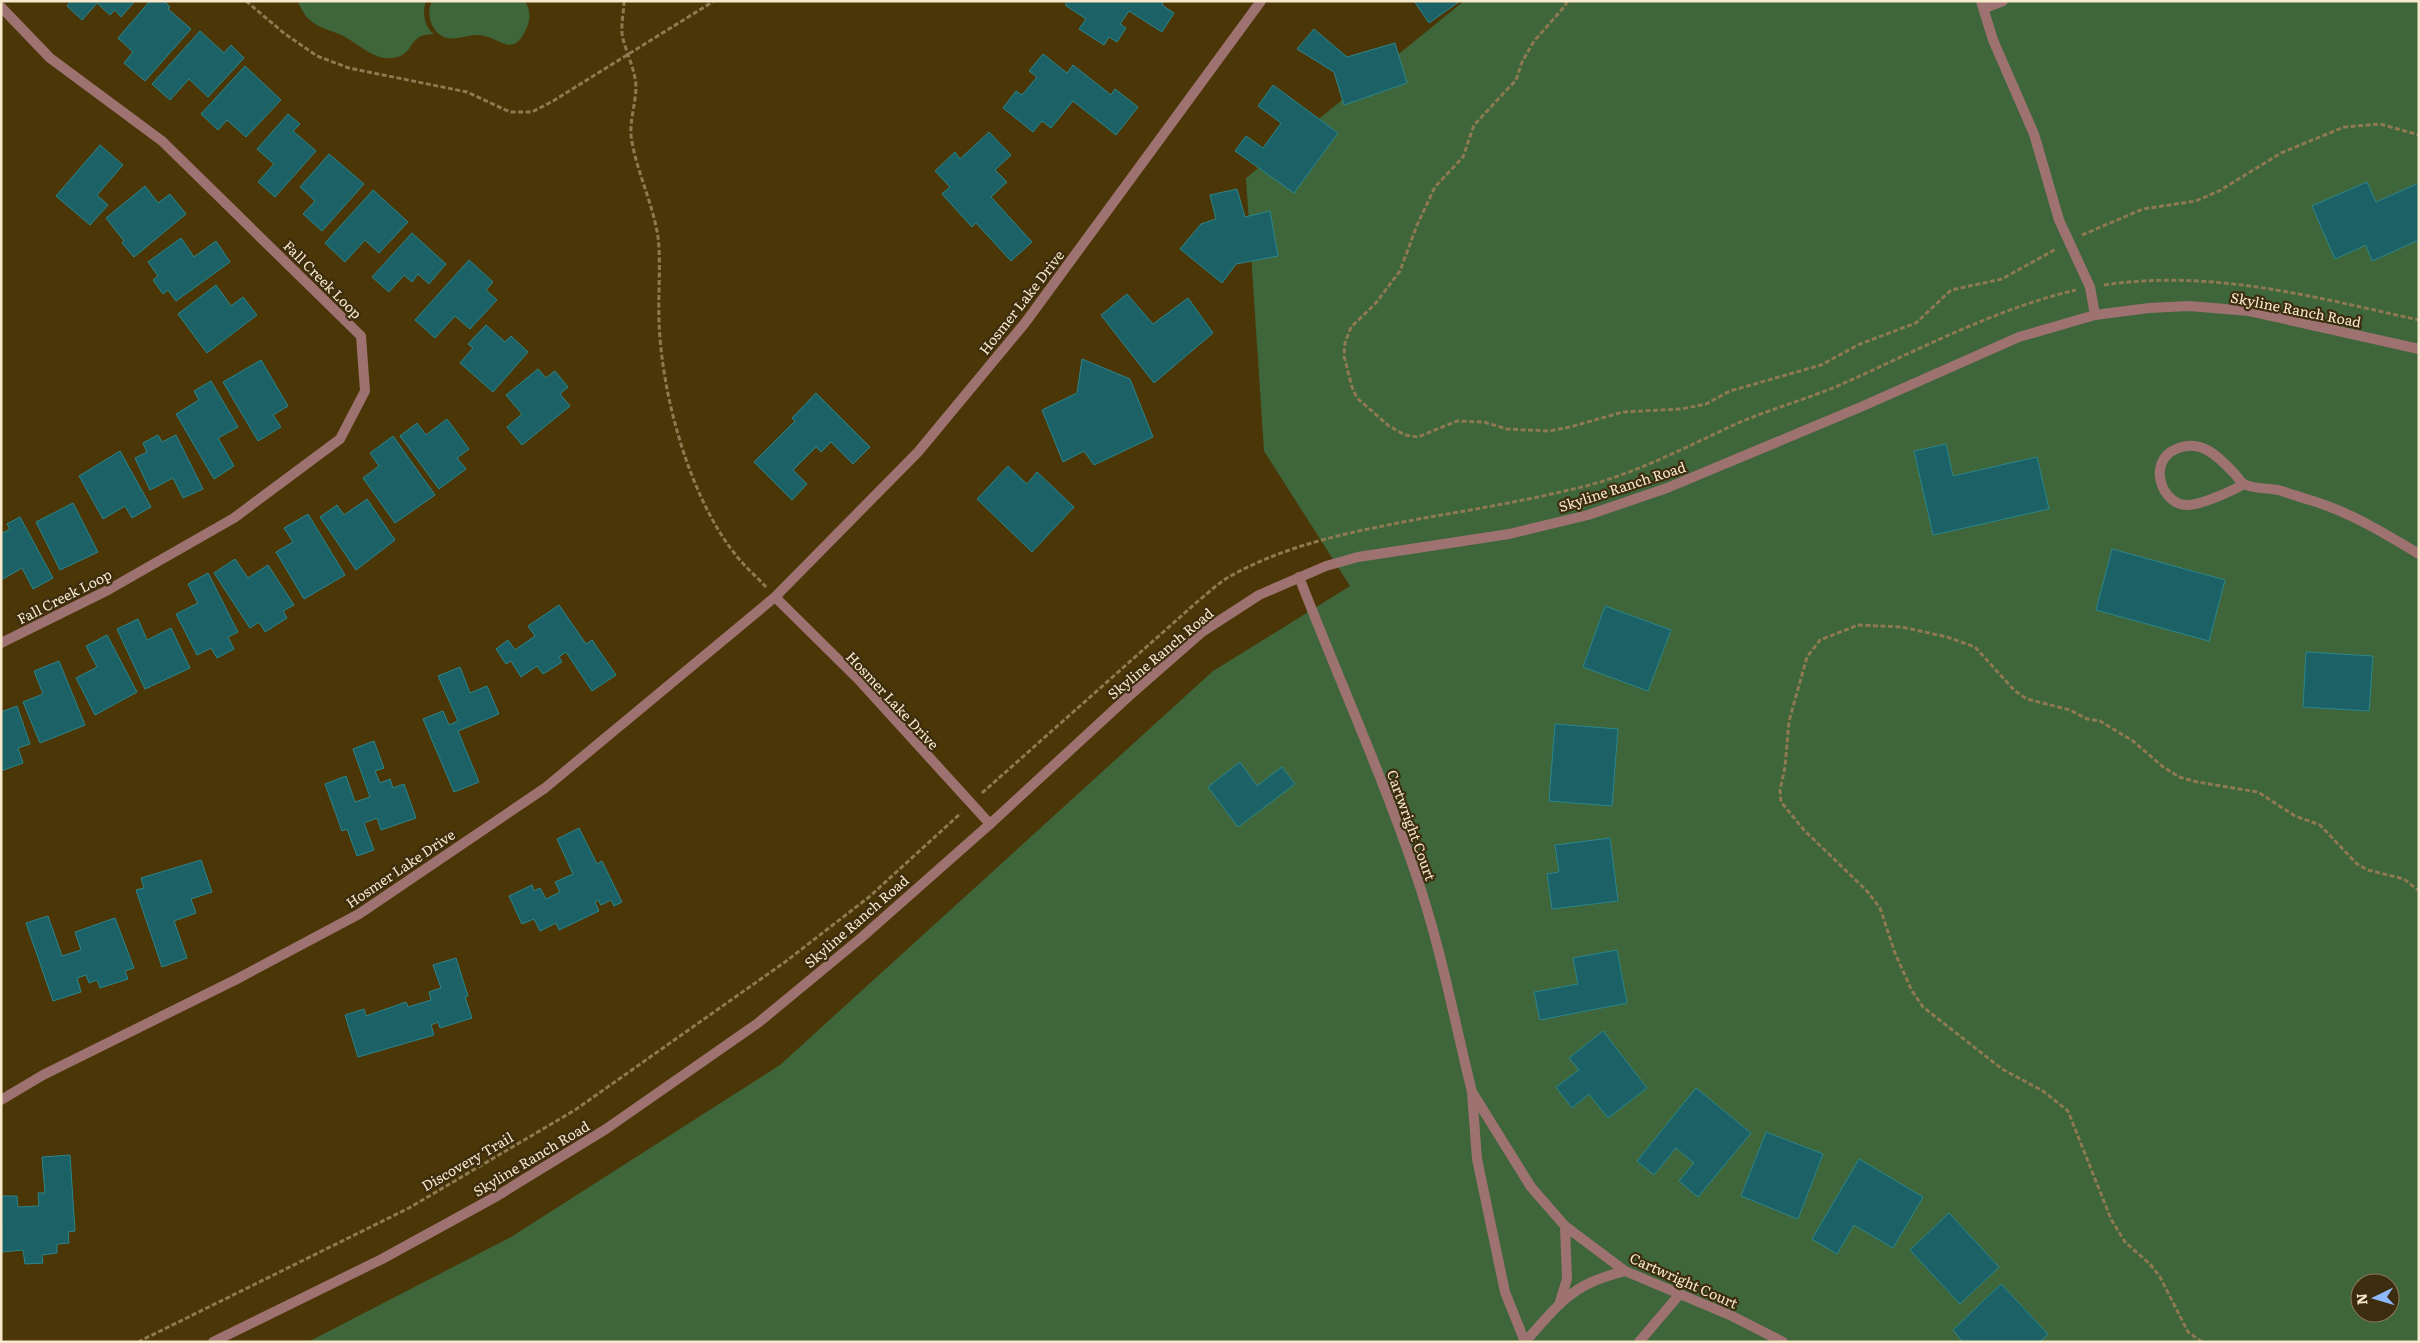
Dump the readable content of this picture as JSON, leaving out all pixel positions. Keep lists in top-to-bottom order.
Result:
{
  "streets": {
    "street": [
      "Fall Creek Loop",
      "Hosmer Lake Drive",
      "Skyline Ranch Road",
      "Cartwright Court"
    ],
    "path": ["Discovery Trail"]
  },
  "crossings": [
    ["Hosmer Lake Drive", "Skyline Ranch Road"],
    ["Skyline Ranch Road", "Cartwright Court"]
  ],
  "north": "left"
}
